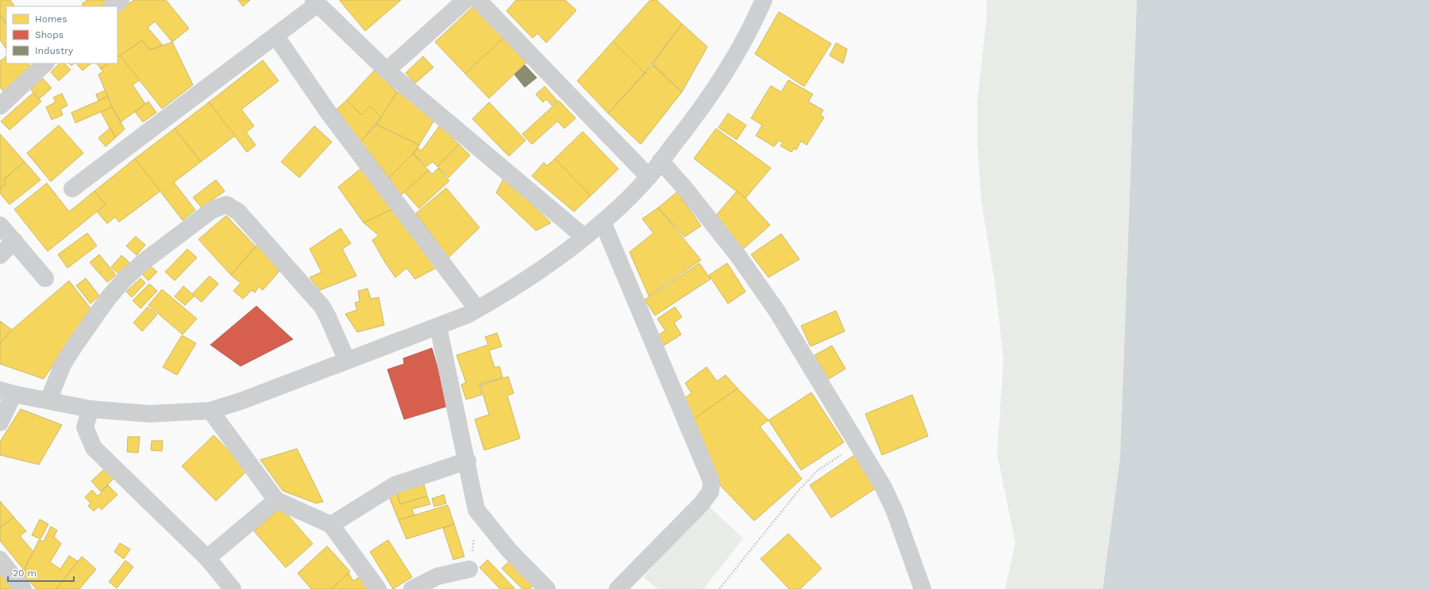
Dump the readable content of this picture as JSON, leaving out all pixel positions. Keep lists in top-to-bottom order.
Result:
{
  "legend": ["Homes", "Shops", "Industry"],
  "scale_bar": "20 m"
}
